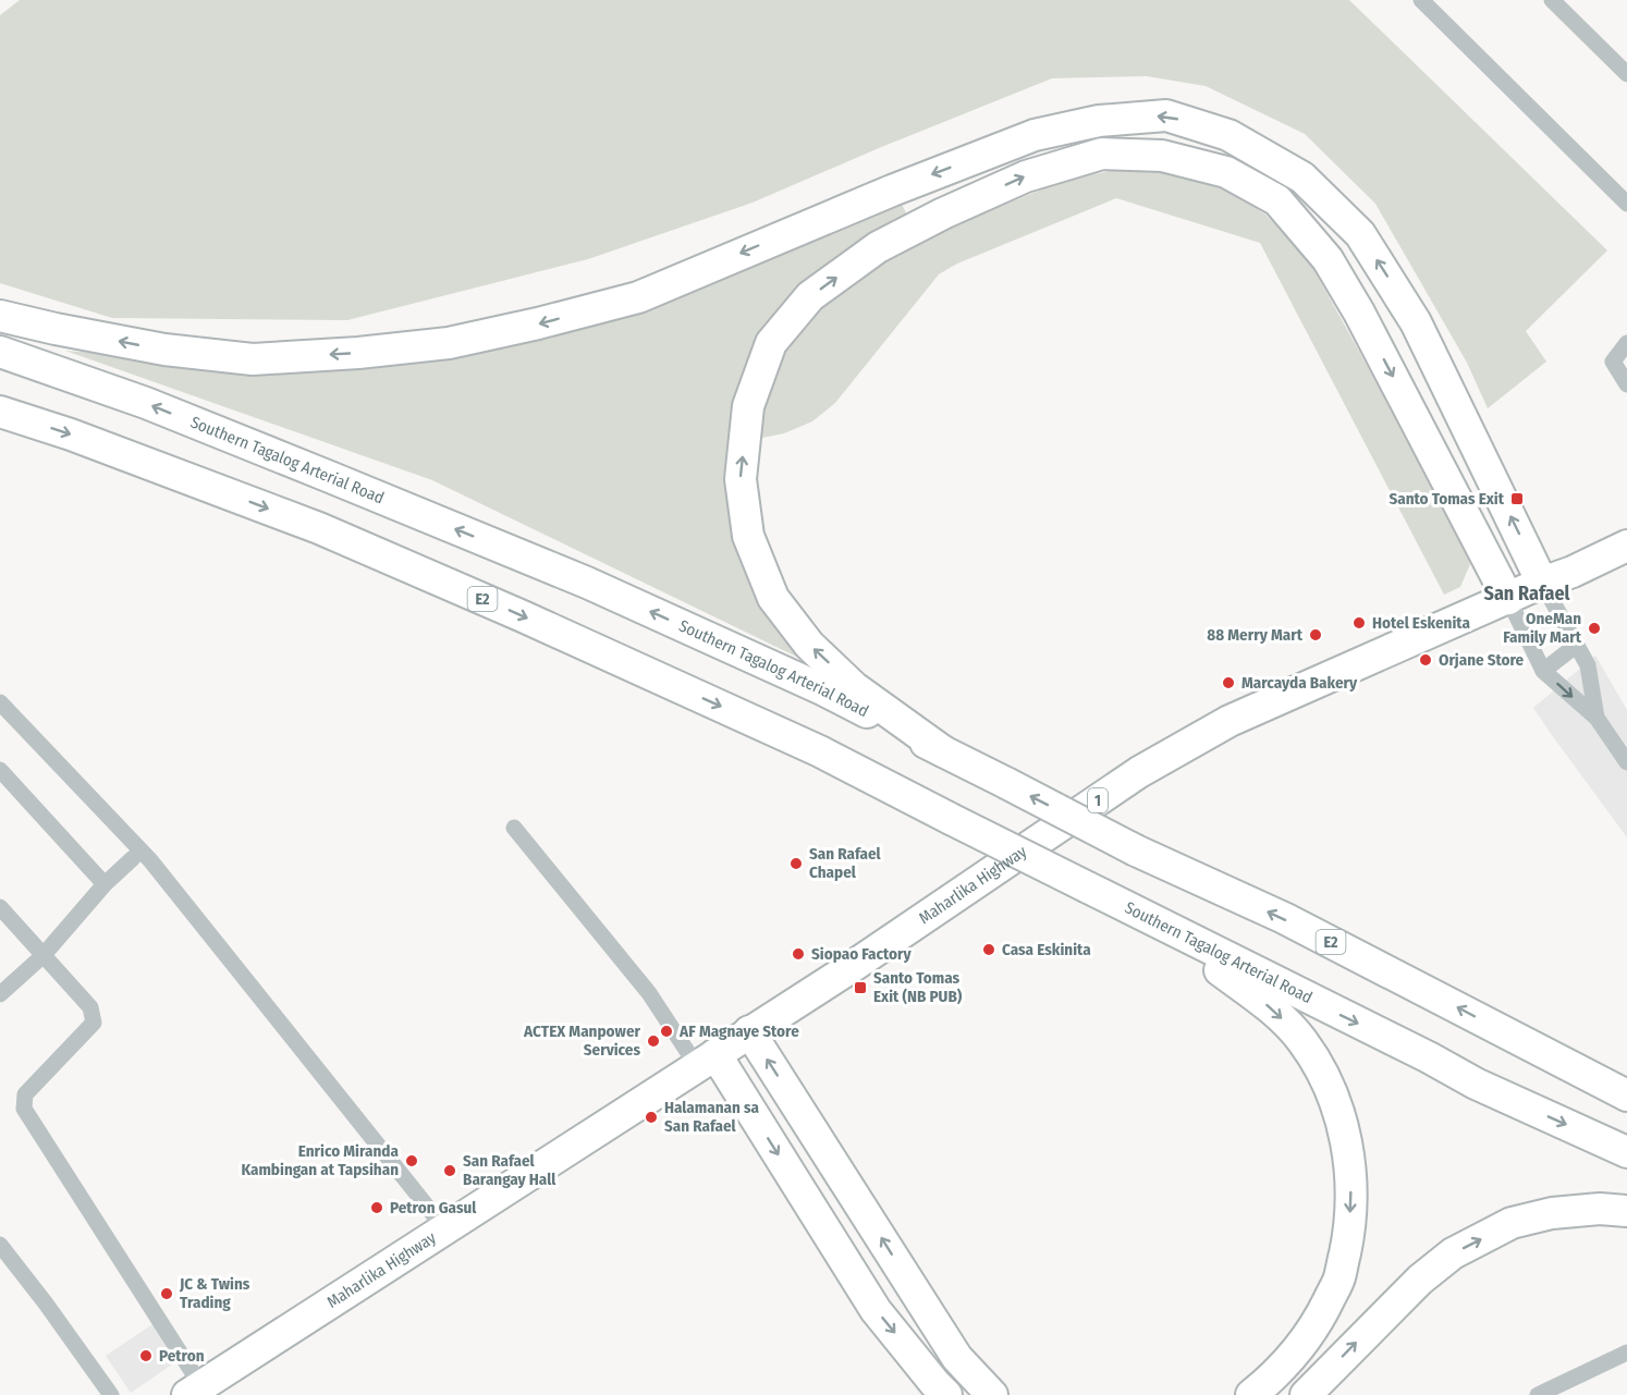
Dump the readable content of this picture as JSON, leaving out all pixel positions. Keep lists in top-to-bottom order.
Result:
{
  "streets": {
    "highway": [
      "Southern Tagalog Arterial Road",
      "E2",
      "1",
      "Maharlika Highway"
    ]
  },
  "districts": ["San Rafael"],
  "places": {
    "transit": ["Santo Tomas Exit", "Santo Tomas Exit (NB PUB)"],
    "other": [
      "Hotel Eskenita",
      "OneMan Family Mart",
      "88 Merry Mart",
      "Orjane Store",
      "Marcayda Bakery",
      "San Rafael Chapel",
      "Casa Eskinita",
      "Siopao Factory",
      "AF Magnaye Store",
      "ACTEX Manpower Services",
      "Halamanan sa San Rafael",
      "Enrico Miranda Kambingan at Tapsihan",
      "San Rafael Barangay Hall",
      "Petron Gasul",
      "JC & Twins Trading",
      "Petron"
    ]
  }
}
